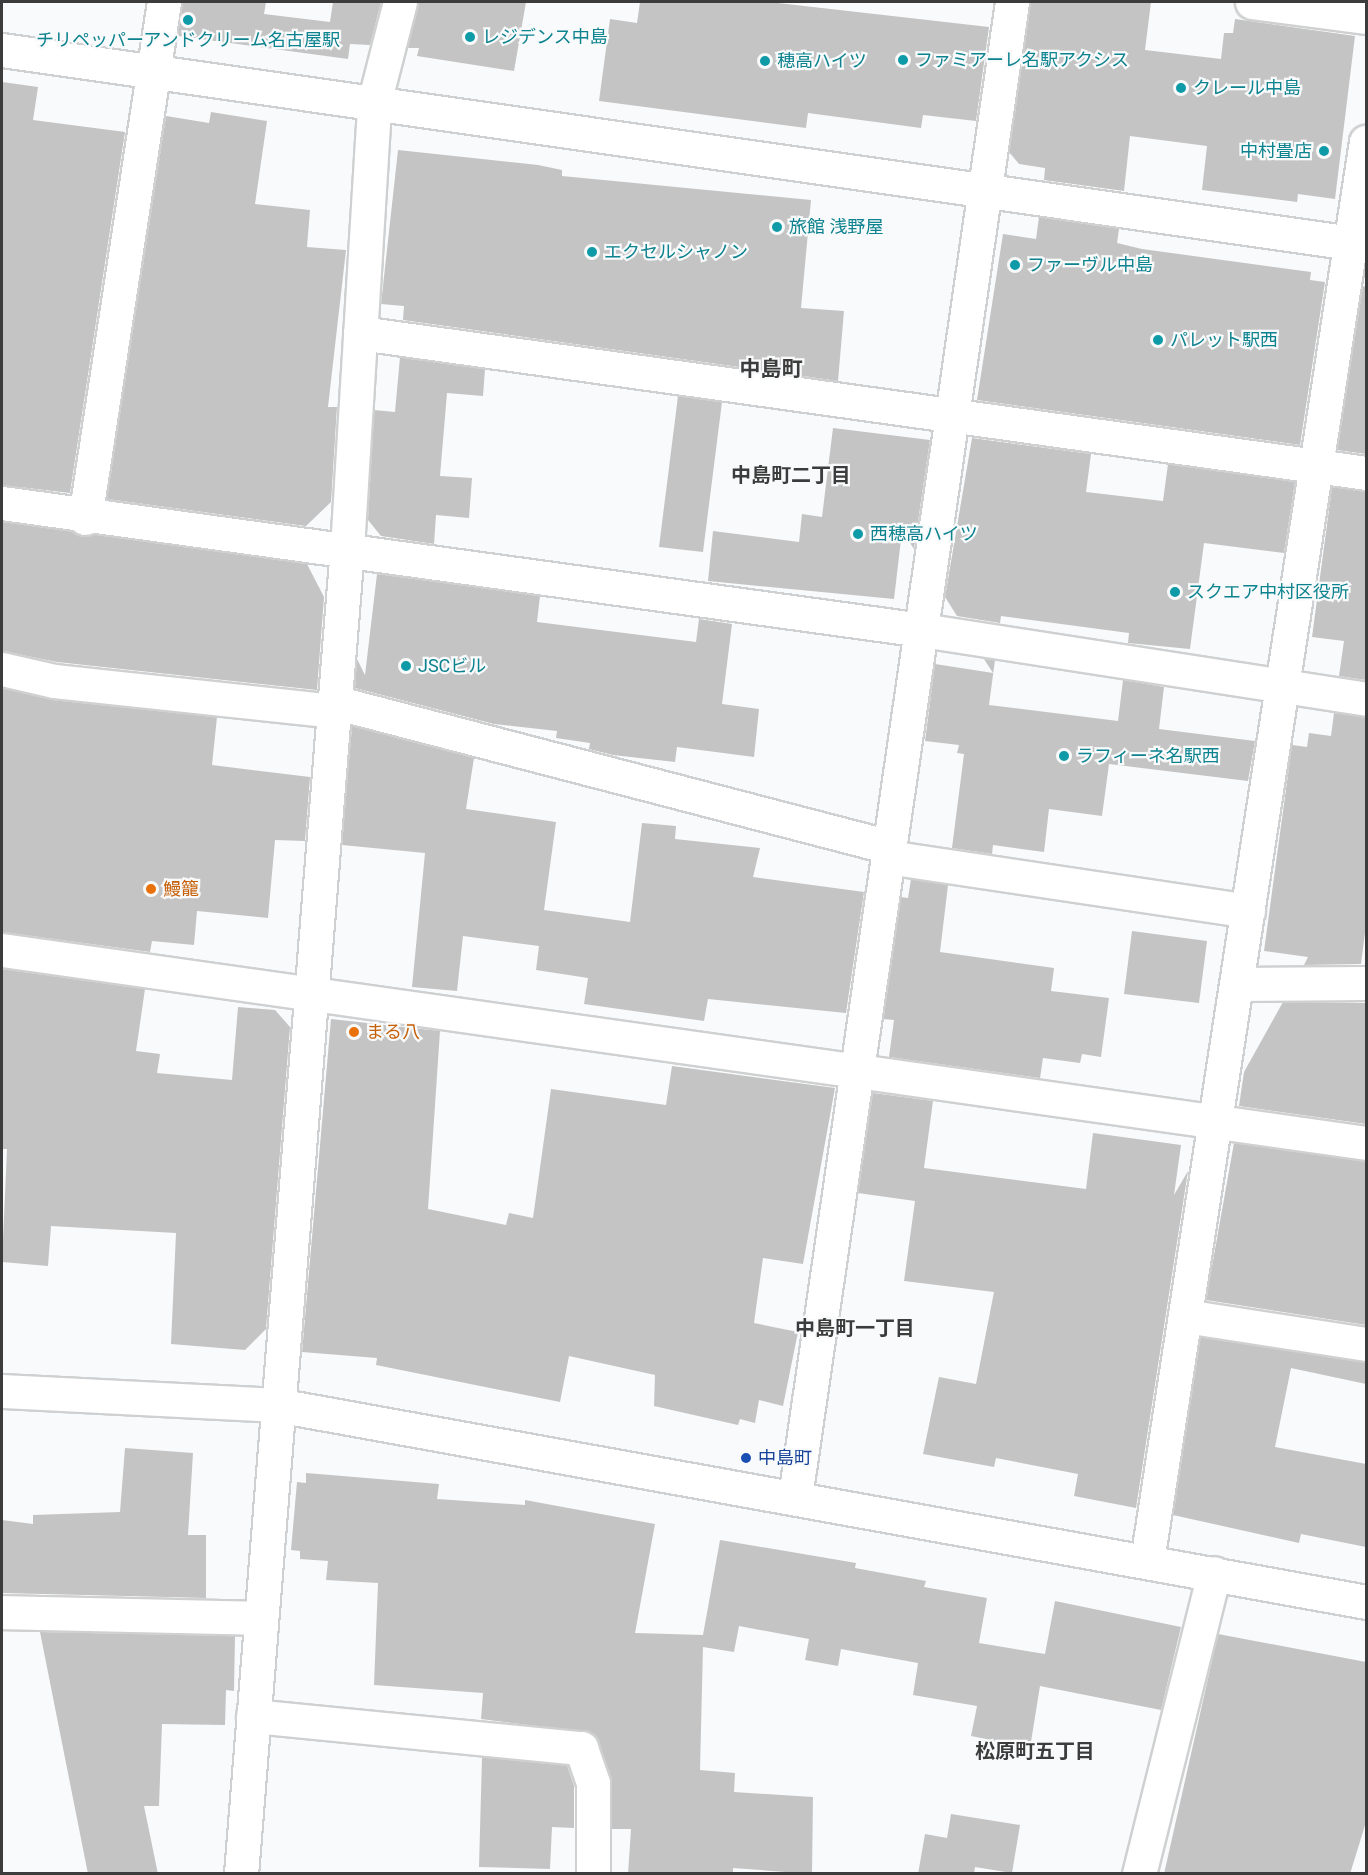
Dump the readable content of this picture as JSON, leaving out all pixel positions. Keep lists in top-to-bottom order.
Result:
{
  "districts": [
    "中島町",
    "中島町二丁目",
    "中島町一丁目",
    "松原町五丁目"
  ],
  "places": [
    "チリペッパーアンドクリーム名古屋駅",
    "レジデンス中島",
    "ファミアーレ名駅アクシス",
    "穂高ハイツ",
    "クレール中島",
    "中村畳店",
    "旅館 浅野屋",
    "エクセルシャノン",
    "ファーヴル中島",
    "パレット駅西",
    "西穂高ハイツ",
    "スクエア中村区役所",
    "JSCビル",
    "ラフィーネ名駅西",
    "鰻籠",
    "まる八",
    "中島町"
  ]
}
